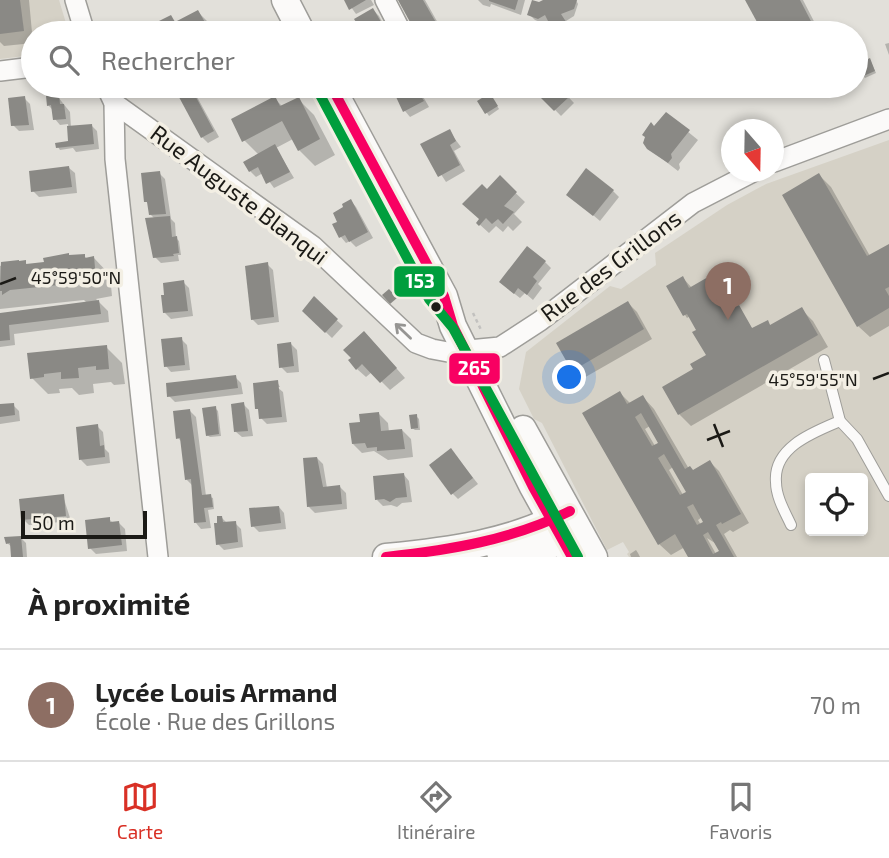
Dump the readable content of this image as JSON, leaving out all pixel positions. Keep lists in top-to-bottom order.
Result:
{
  "streets": {
    "street": ["Rue Auguste Blanqui", "Rue des Grillons"]
  },
  "crossings": [
    ["Rue Auguste Blanqui", "Rue des Grillons"]
  ],
  "one_way": ["Rue Auguste Blanqui"],
  "lines": ["transit line 265", "transit line 153"],
  "scale_bar": "50 m",
  "north": "bottom",
  "page": {
    "search": "Rechercher",
    "pins": "1",
    "scale": "50 m",
    "heading": "À proximité",
    "list": [
      {
        "mark": "1",
        "name": "Lycée Louis Armand",
        "note": "École · Rue des Grillons",
        "value": "70 m"
      }
    ],
    "nav": ["Carte", "Itinéraire", "Favoris"]
  },
  "coordinates": ["45°59'50\"N", "45°59'55\"N"]
}
